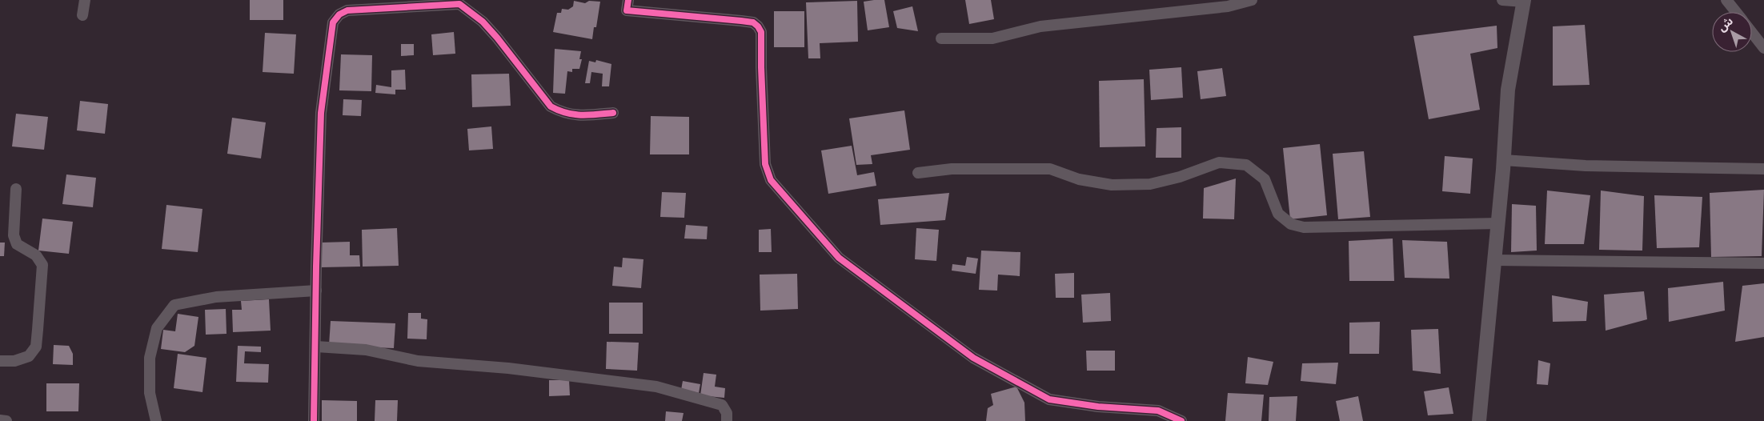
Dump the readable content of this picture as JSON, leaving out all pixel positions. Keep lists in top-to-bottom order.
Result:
{
  "north": "top left"
}
